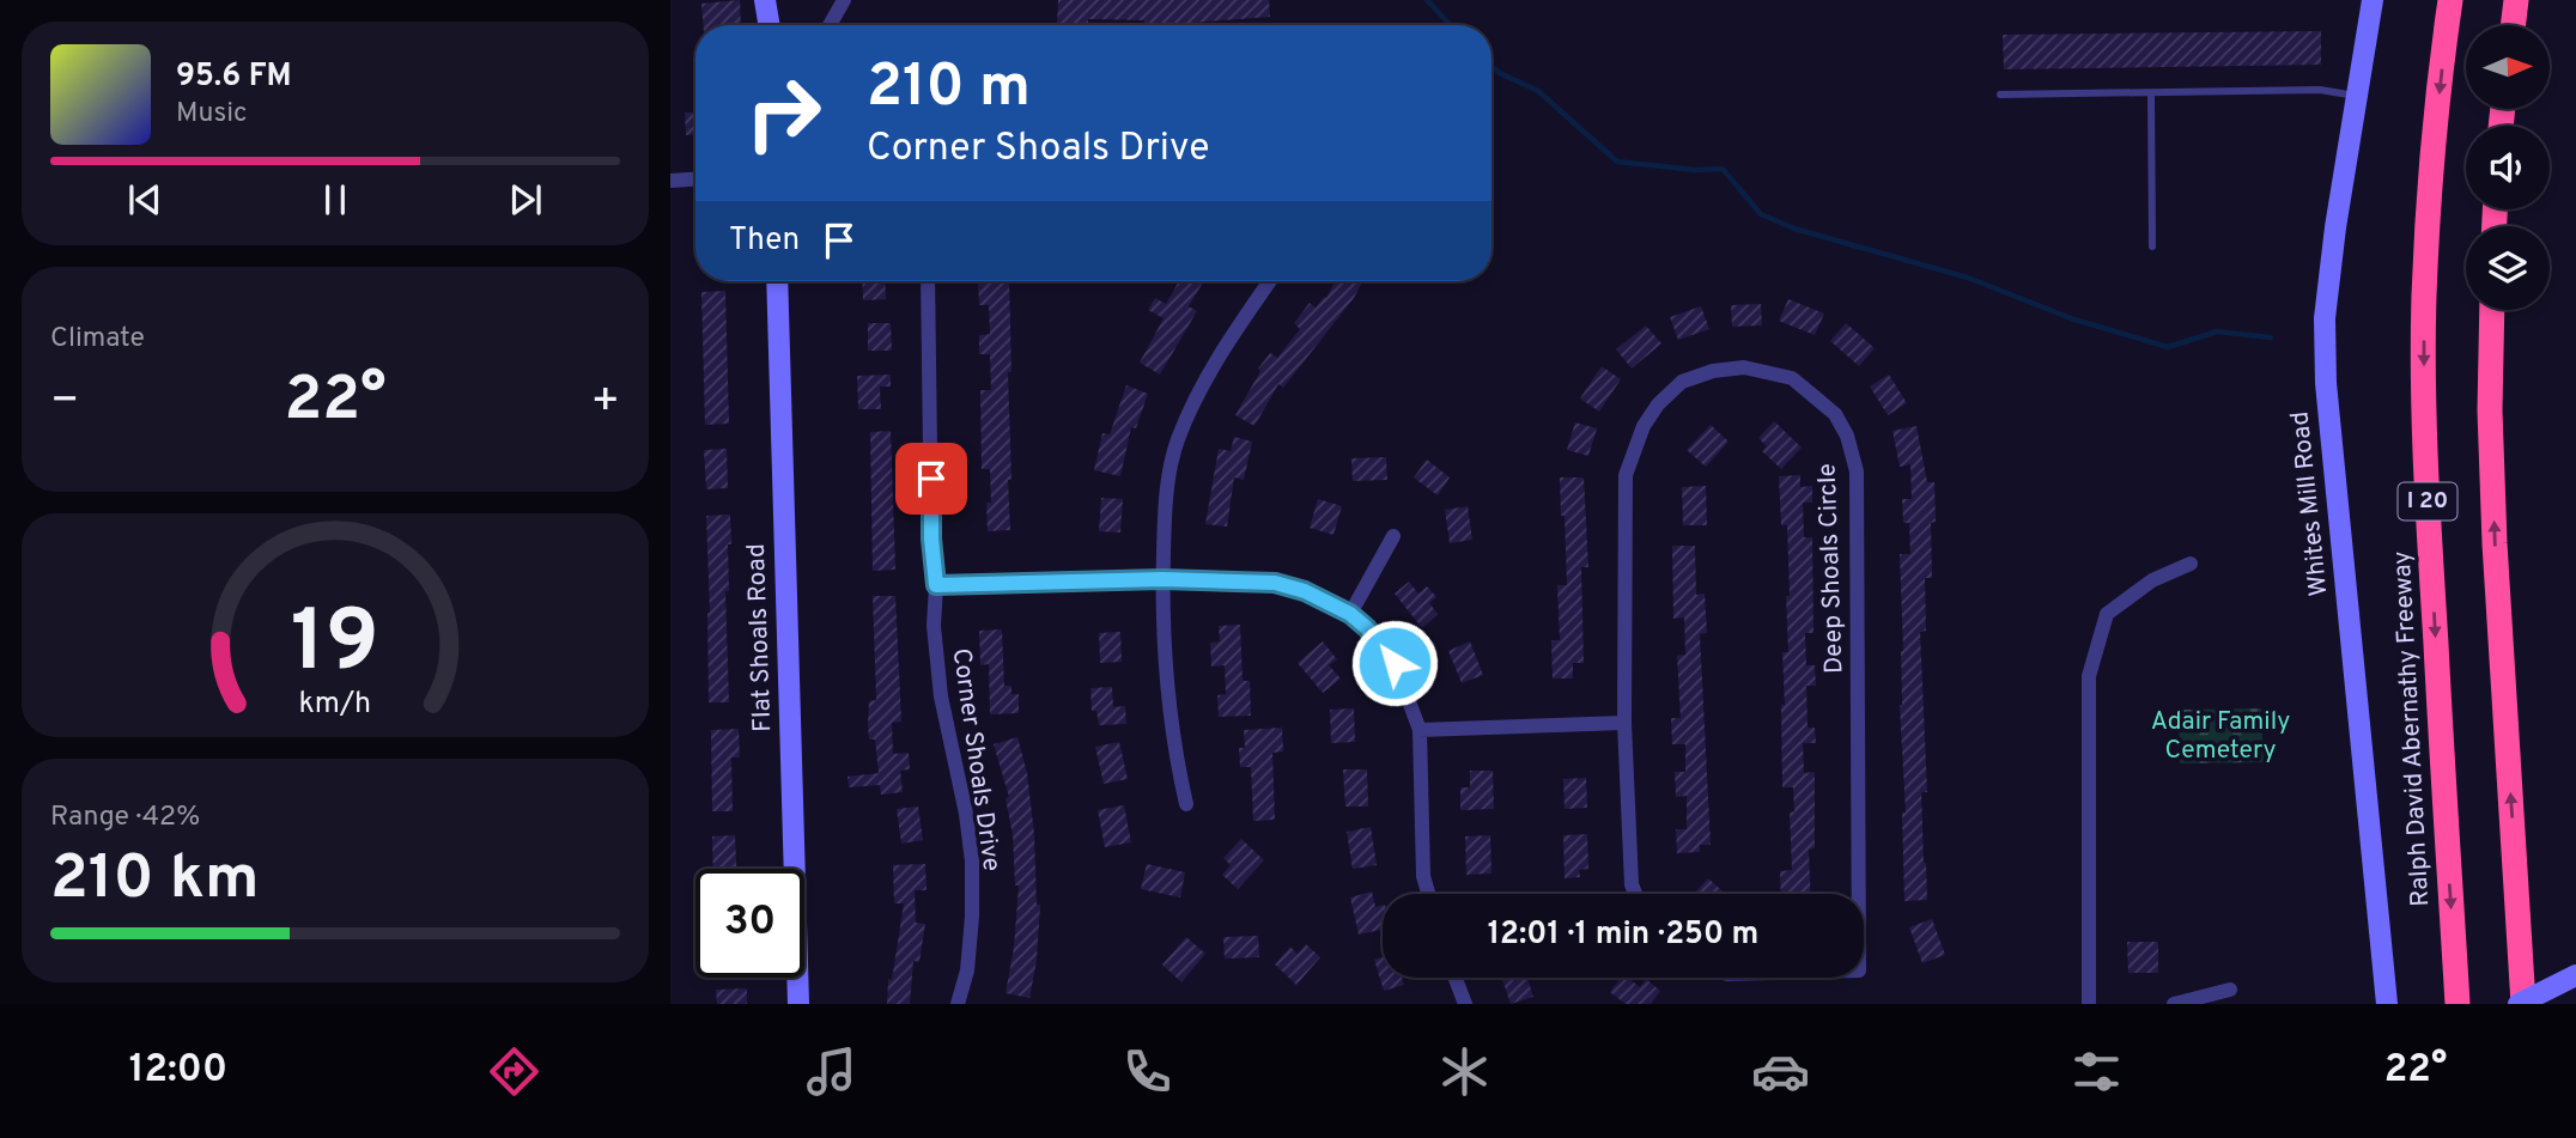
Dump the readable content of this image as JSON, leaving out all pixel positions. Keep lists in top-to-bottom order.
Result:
{
  "streets": {
    "highway": ["I 20", "Ralph David Abernathy Freeway"],
    "street": [
      "Whites Mill Road",
      "Deep Shoals Circle",
      "Flat Shoals Road",
      "Corner Shoals Drive"
    ]
  },
  "parks": ["Adair Family Cemetery"],
  "north": "right",
  "page": {
    "turn": ["210 m", "Corner Shoals Drive"],
    "song": ["95.6 FM", "Music"],
    "then": "Then",
    "tile": [
      "Climate",
      ["Range · 42%", "210 km"]
    ],
    "heat": ["−", "22°", "+"],
    "limit": "30",
    "trip": "12:01 · 1 min · 250 m",
    "tabs": ["12:00", "22°"],
    "gauge": ["19", "km/h"]
  }
}
